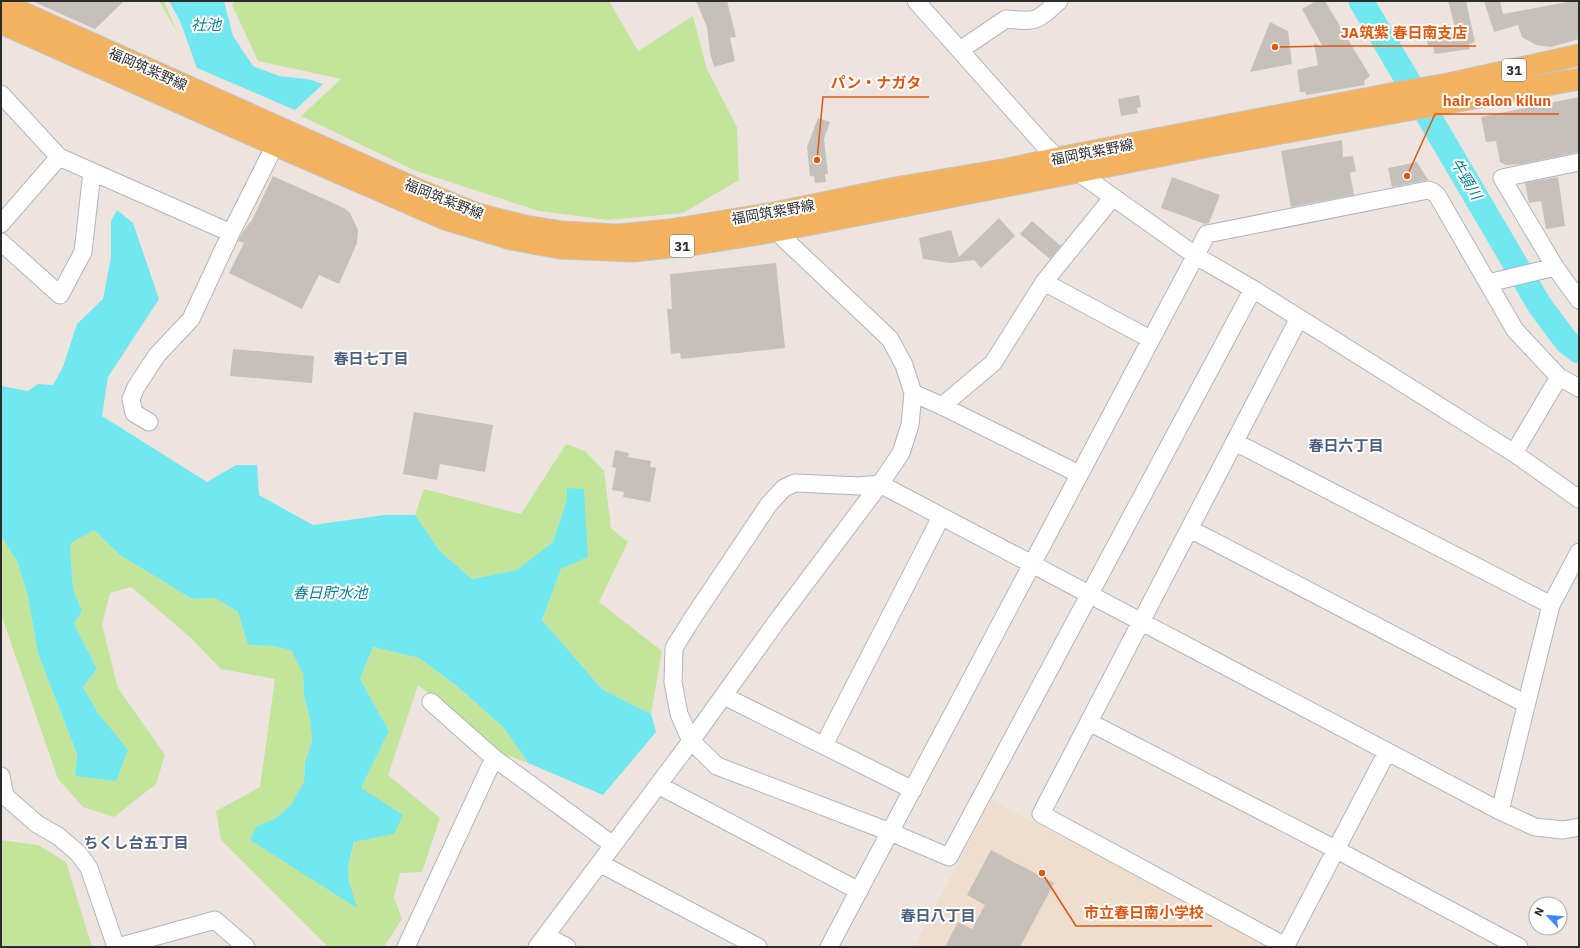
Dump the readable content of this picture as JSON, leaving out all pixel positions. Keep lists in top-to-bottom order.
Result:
{
  "streets": {
    "main road": ["福岡筑紫野線", "31"]
  },
  "districts": [
    "春日七丁目",
    "春日六丁目",
    "ちくし台五丁目",
    "春日八丁目"
  ],
  "water": ["社池", "牛頸川", "春日貯水池"],
  "places": [
    "JA筑紫 春日南支店",
    "パン・ナガタ",
    "hair salon kilun",
    "市立春日南小学校"
  ],
  "north": "top left"
}
